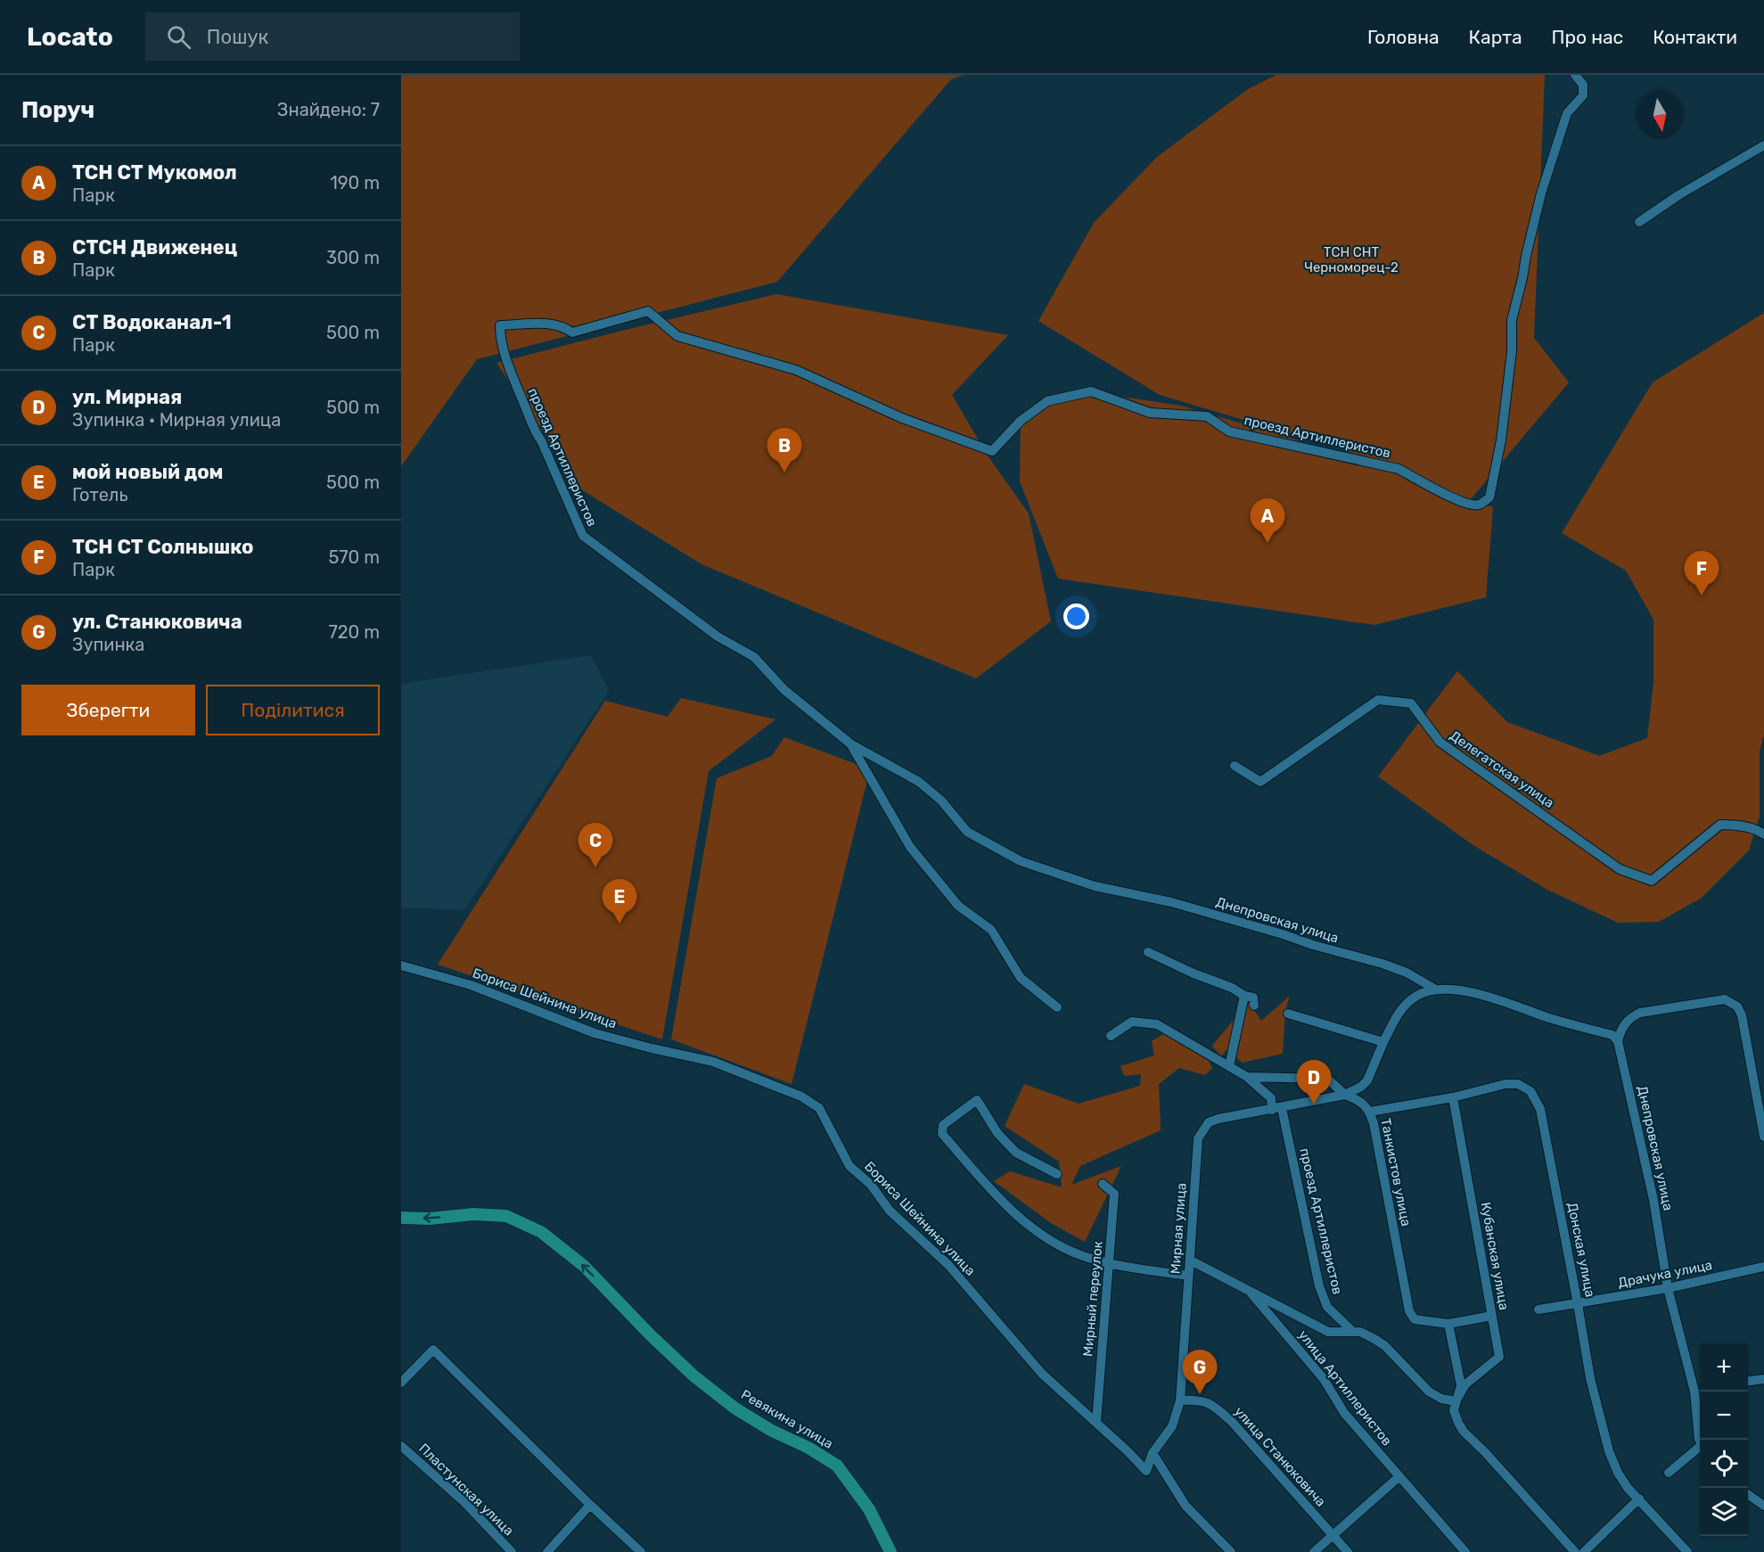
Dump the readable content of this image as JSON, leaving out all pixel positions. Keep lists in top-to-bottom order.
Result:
{
  "streets": {
    "main road": ["Ревякина улица"],
    "street": [
      "проезд Артиллеристов",
      "Делегатская улица",
      "Днепровская улица",
      "Бориса Шейнина улица",
      "Танкистов улица",
      "Мирная улица",
      "Донская улица",
      "Кубанская улица",
      "Драчука улица",
      "Мирный переулок",
      "улица Артиллеристов",
      "улица Станюковича",
      "Пластунская улица"
    ]
  },
  "crossings": [
    ["проезд Артиллеристов", "Днепровская улица"],
    ["проезд Артиллеристов", "Танкистов улица"],
    ["проезд Артиллеристов", "Мирная улица"],
    ["Днепровская улица", "Драчука улица"],
    ["Бориса Шейнина улица", "Мирная улица"],
    ["Бориса Шейнина улица", "Мирный переулок"],
    ["Танкистов улица", "Мирная улица"],
    ["Танкистов улица", "Донская улица"],
    ["Мирная улица", "улица Станюковича"],
    ["Донская улица", "Кубанская улица"],
    ["Донская улица", "Драчука улица"]
  ],
  "one_way": ["Ревякина улица"],
  "parks": ["ТСН СНТ Черноморец-2"],
  "north": "bottom",
  "page": {
    "header": "Locato",
    "search": "Пошук",
    "nav": [
      "Головна",
      "Карта",
      "Про нас",
      "Контакти"
    ],
    "heading": ["Поруч", "Знайдено: 7"],
    "list": [
      {
        "mark": "A",
        "name": "ТСН СТ Мукомол",
        "note": "Парк",
        "value": "190 m"
      },
      {
        "mark": "B",
        "name": "СТСН Движенец",
        "note": "Парк",
        "value": "300 m"
      },
      {
        "mark": "C",
        "name": "СТ Водоканал-1",
        "note": "Парк",
        "value": "500 m"
      },
      {
        "mark": "D",
        "name": "ул. Мирная",
        "note": "Зупинка · Мирная улица",
        "value": "500 m"
      },
      {
        "mark": "E",
        "name": "мой новый дом",
        "note": "Готель",
        "value": "500 m"
      },
      {
        "mark": "F",
        "name": "ТСН СТ Солнышко",
        "note": "Парк",
        "value": "570 m"
      },
      {
        "mark": "G",
        "name": "ул. Станюковича",
        "note": "Зупинка",
        "value": "720 m"
      }
    ],
    "pins": [
      "B",
      "A",
      "F",
      "C",
      "E",
      "D",
      "G"
    ],
    "buttons": ["Зберегти", "Поділитися"],
    "map_buttons": ["+", "−"]
  }
}
